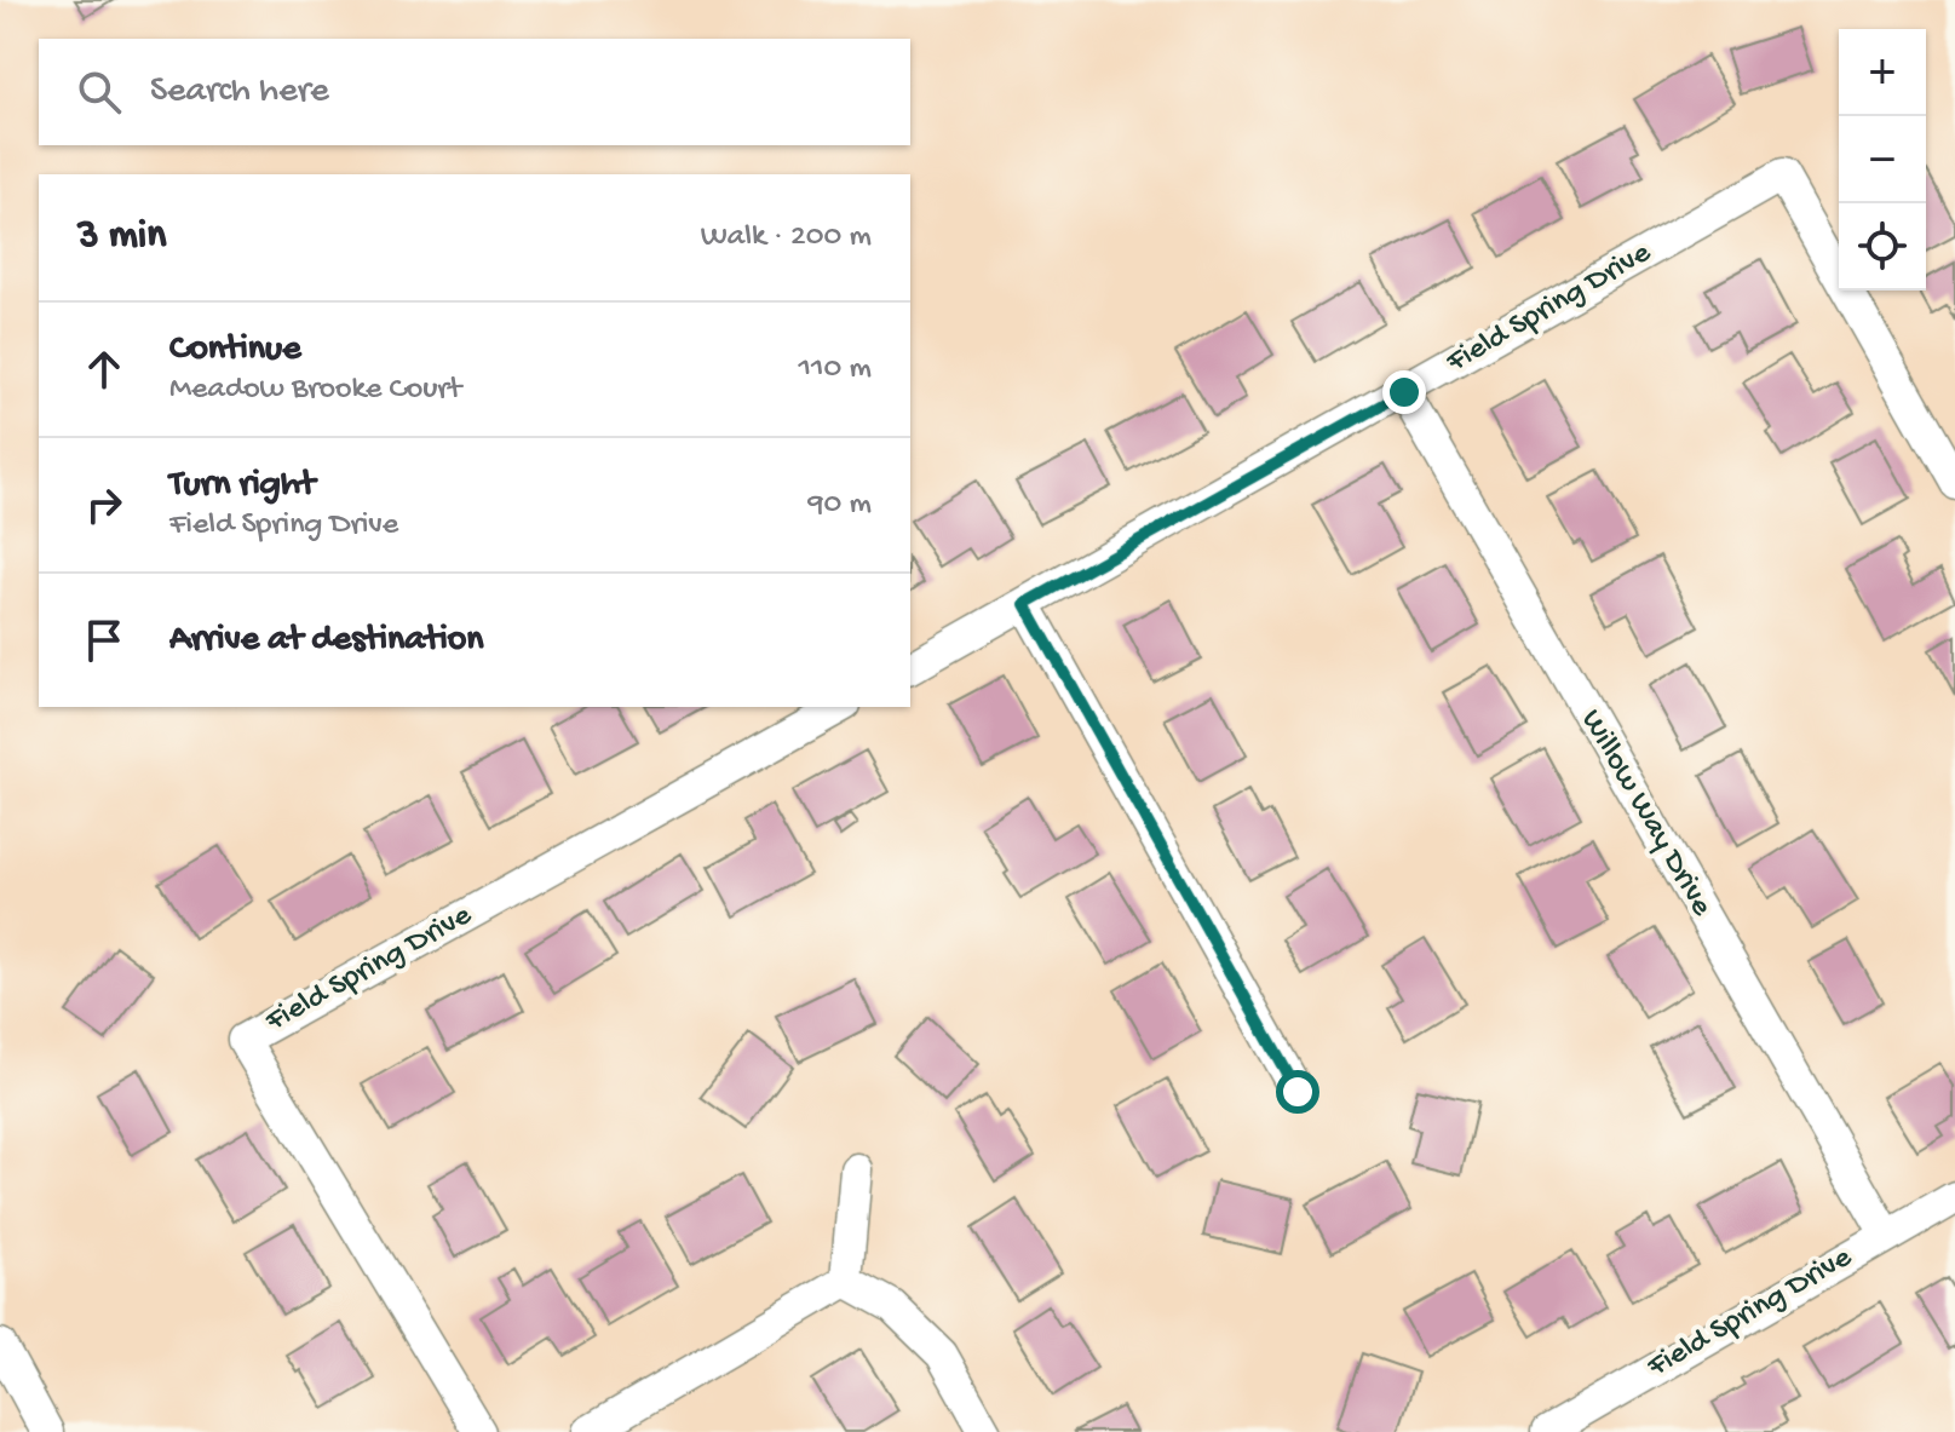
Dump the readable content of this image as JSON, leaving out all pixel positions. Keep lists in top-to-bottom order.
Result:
{
  "streets": {
    "street": ["Field Spring Drive", "Willow Way Drive"]
  },
  "crossings": [
    ["Field Spring Drive", "Willow Way Drive"]
  ],
  "page": {
    "map_buttons": ["+", "−"],
    "search": "Search here",
    "heading": ["3 min", "Walk · 200 m"],
    "list": [
      ["Continue", "Meadow Brooke Court", "110 m"],
      ["Turn right", "Field Spring Drive", "90 m"],
      "Arrive at destination"
    ]
  }
}
